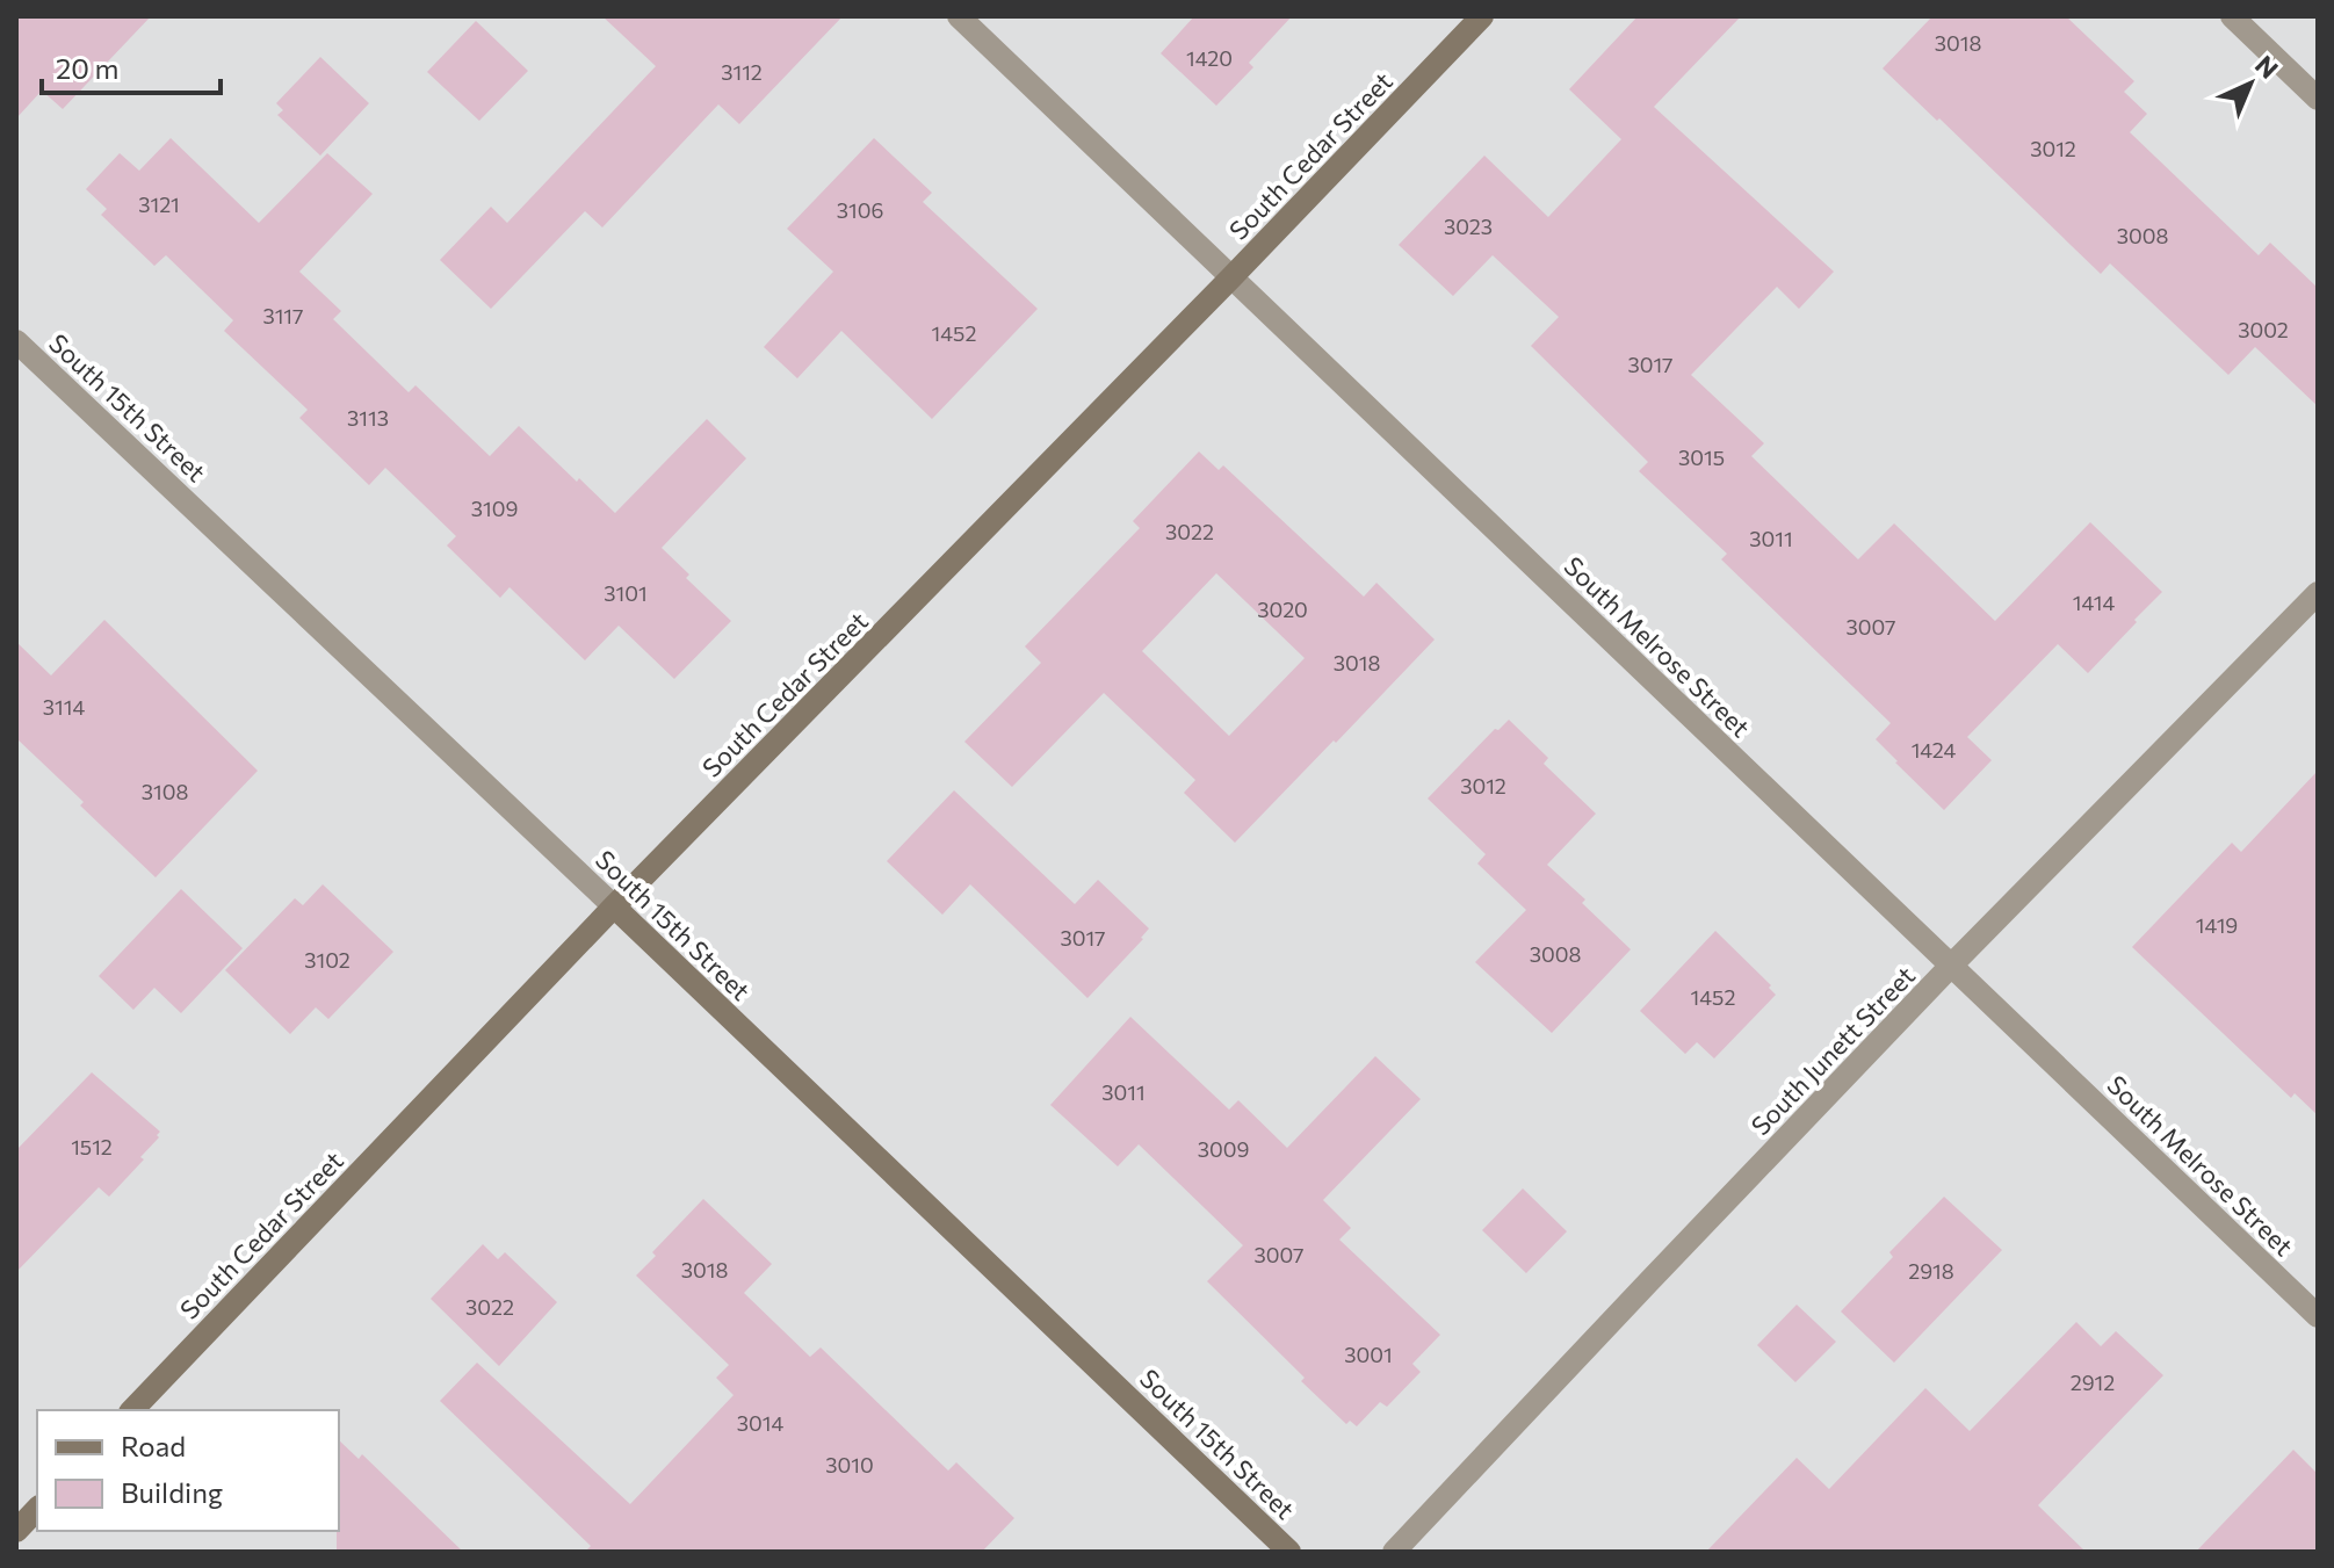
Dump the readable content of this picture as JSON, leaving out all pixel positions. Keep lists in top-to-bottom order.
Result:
{
  "streets": {
    "main road": ["South Cedar Street", "South 15th Street"],
    "street": ["South Melrose Street", "South Junett Street"]
  },
  "crossings": [
    ["South Cedar Street", "South 15th Street"],
    ["South Cedar Street", "South Melrose Street"],
    ["South Melrose Street", "South Junett Street"]
  ],
  "house_numbers": [
    "3018",
    "1420",
    "3112",
    "3012",
    "3121",
    "3106",
    "3023",
    "3008",
    "3117",
    "3002",
    "1452",
    "3017",
    "3113",
    "3015",
    "3109",
    "3022",
    "3011",
    "3101",
    "1414",
    "3020",
    "3007",
    "3018",
    "3114",
    "1424",
    "3012",
    "3108",
    "1419",
    "3017",
    "3008",
    "3102",
    "1452",
    "3011",
    "1512",
    "3009",
    "3007",
    "3018",
    "2918",
    "3022",
    "3001",
    "2912",
    "3014",
    "3010"
  ],
  "legend": ["Road", "Building"],
  "scale_bar": "20 m",
  "north": "top right"
}
